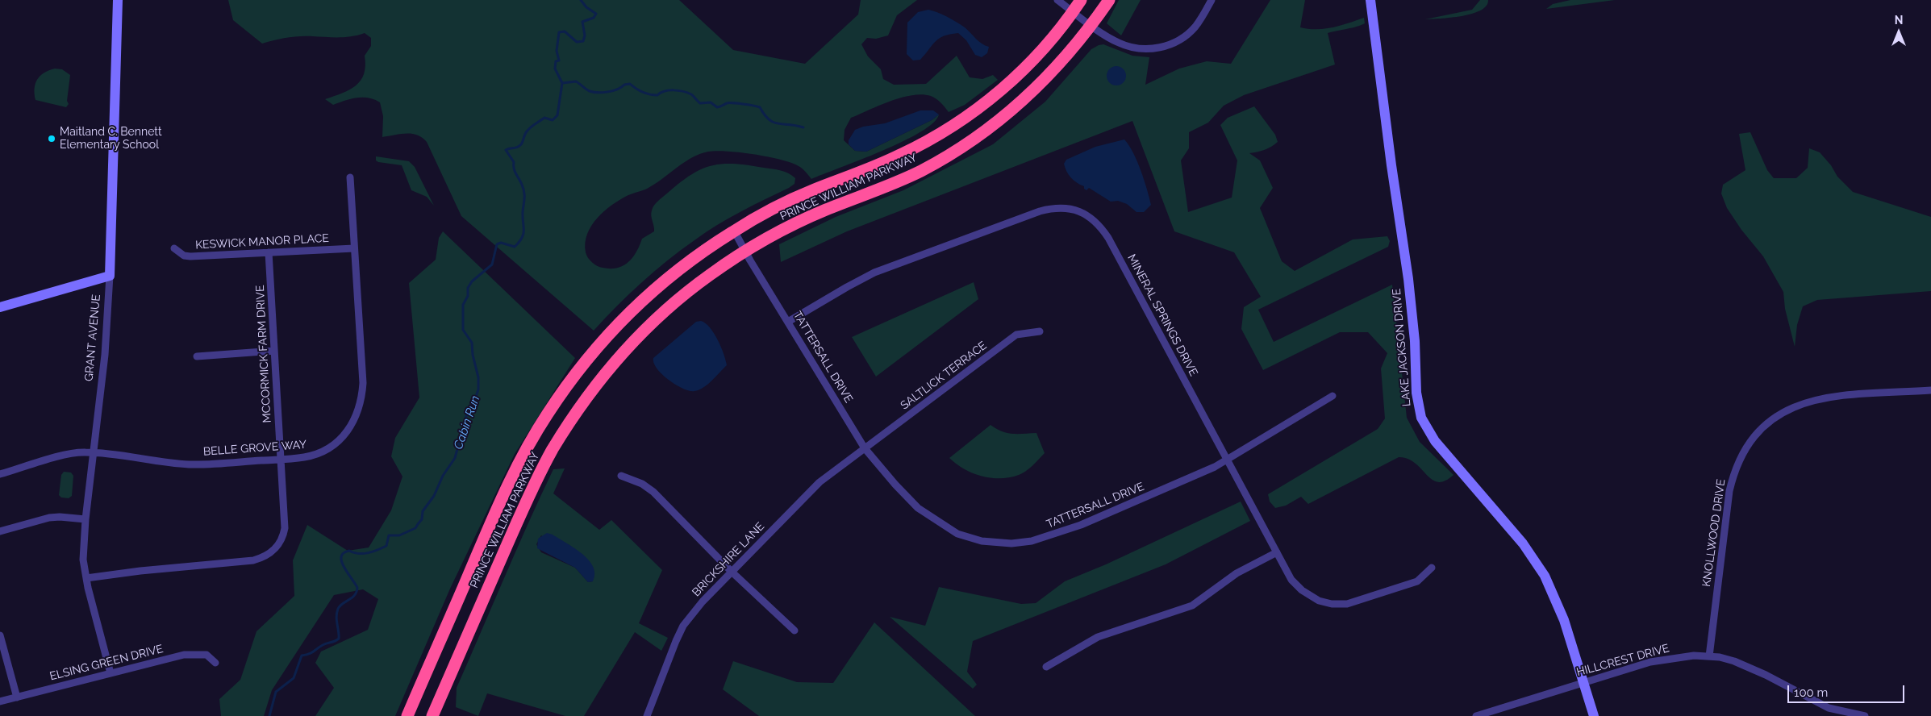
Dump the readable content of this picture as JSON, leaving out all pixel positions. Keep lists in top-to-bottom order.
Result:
{
  "streets": {
    "highway": ["PRINCE WILLIAM PARKWAY"],
    "street": [
      "KESWICK MANOR PLACE",
      "MINERAL SPRINGS DRIVE",
      "GRANT AVENUE",
      "LAKE JACKSON DRIVE",
      "MCCORMICK FARM DRIVE",
      "TATTERSALL DRIVE",
      "SALTLICK TERRACE",
      "BELLE GROVE WAY",
      "KNOLLWOOD DRIVE",
      "BRICKSHIRE LANE",
      "HILLCREST DRIVE",
      "ELSING GREEN DRIVE"
    ]
  },
  "crossings": [
    ["PRINCE WILLIAM PARKWAY", "TATTERSALL DRIVE"],
    ["KESWICK MANOR PLACE", "MCCORMICK FARM DRIVE"],
    ["KESWICK MANOR PLACE", "BELLE GROVE WAY"],
    ["MINERAL SPRINGS DRIVE", "TATTERSALL DRIVE"],
    ["GRANT AVENUE", "MCCORMICK FARM DRIVE"],
    ["GRANT AVENUE", "BELLE GROVE WAY"],
    ["GRANT AVENUE", "ELSING GREEN DRIVE"],
    ["LAKE JACKSON DRIVE", "HILLCREST DRIVE"],
    ["MCCORMICK FARM DRIVE", "BELLE GROVE WAY"],
    ["TATTERSALL DRIVE", "SALTLICK TERRACE"],
    ["TATTERSALL DRIVE", "BRICKSHIRE LANE"],
    ["SALTLICK TERRACE", "BRICKSHIRE LANE"],
    ["KNOLLWOOD DRIVE", "HILLCREST DRIVE"]
  ],
  "water": ["Cabin Run"],
  "places": ["Maitland C. Bennett Elementary School"],
  "scale_bar": "100 m",
  "north": "top"
}
